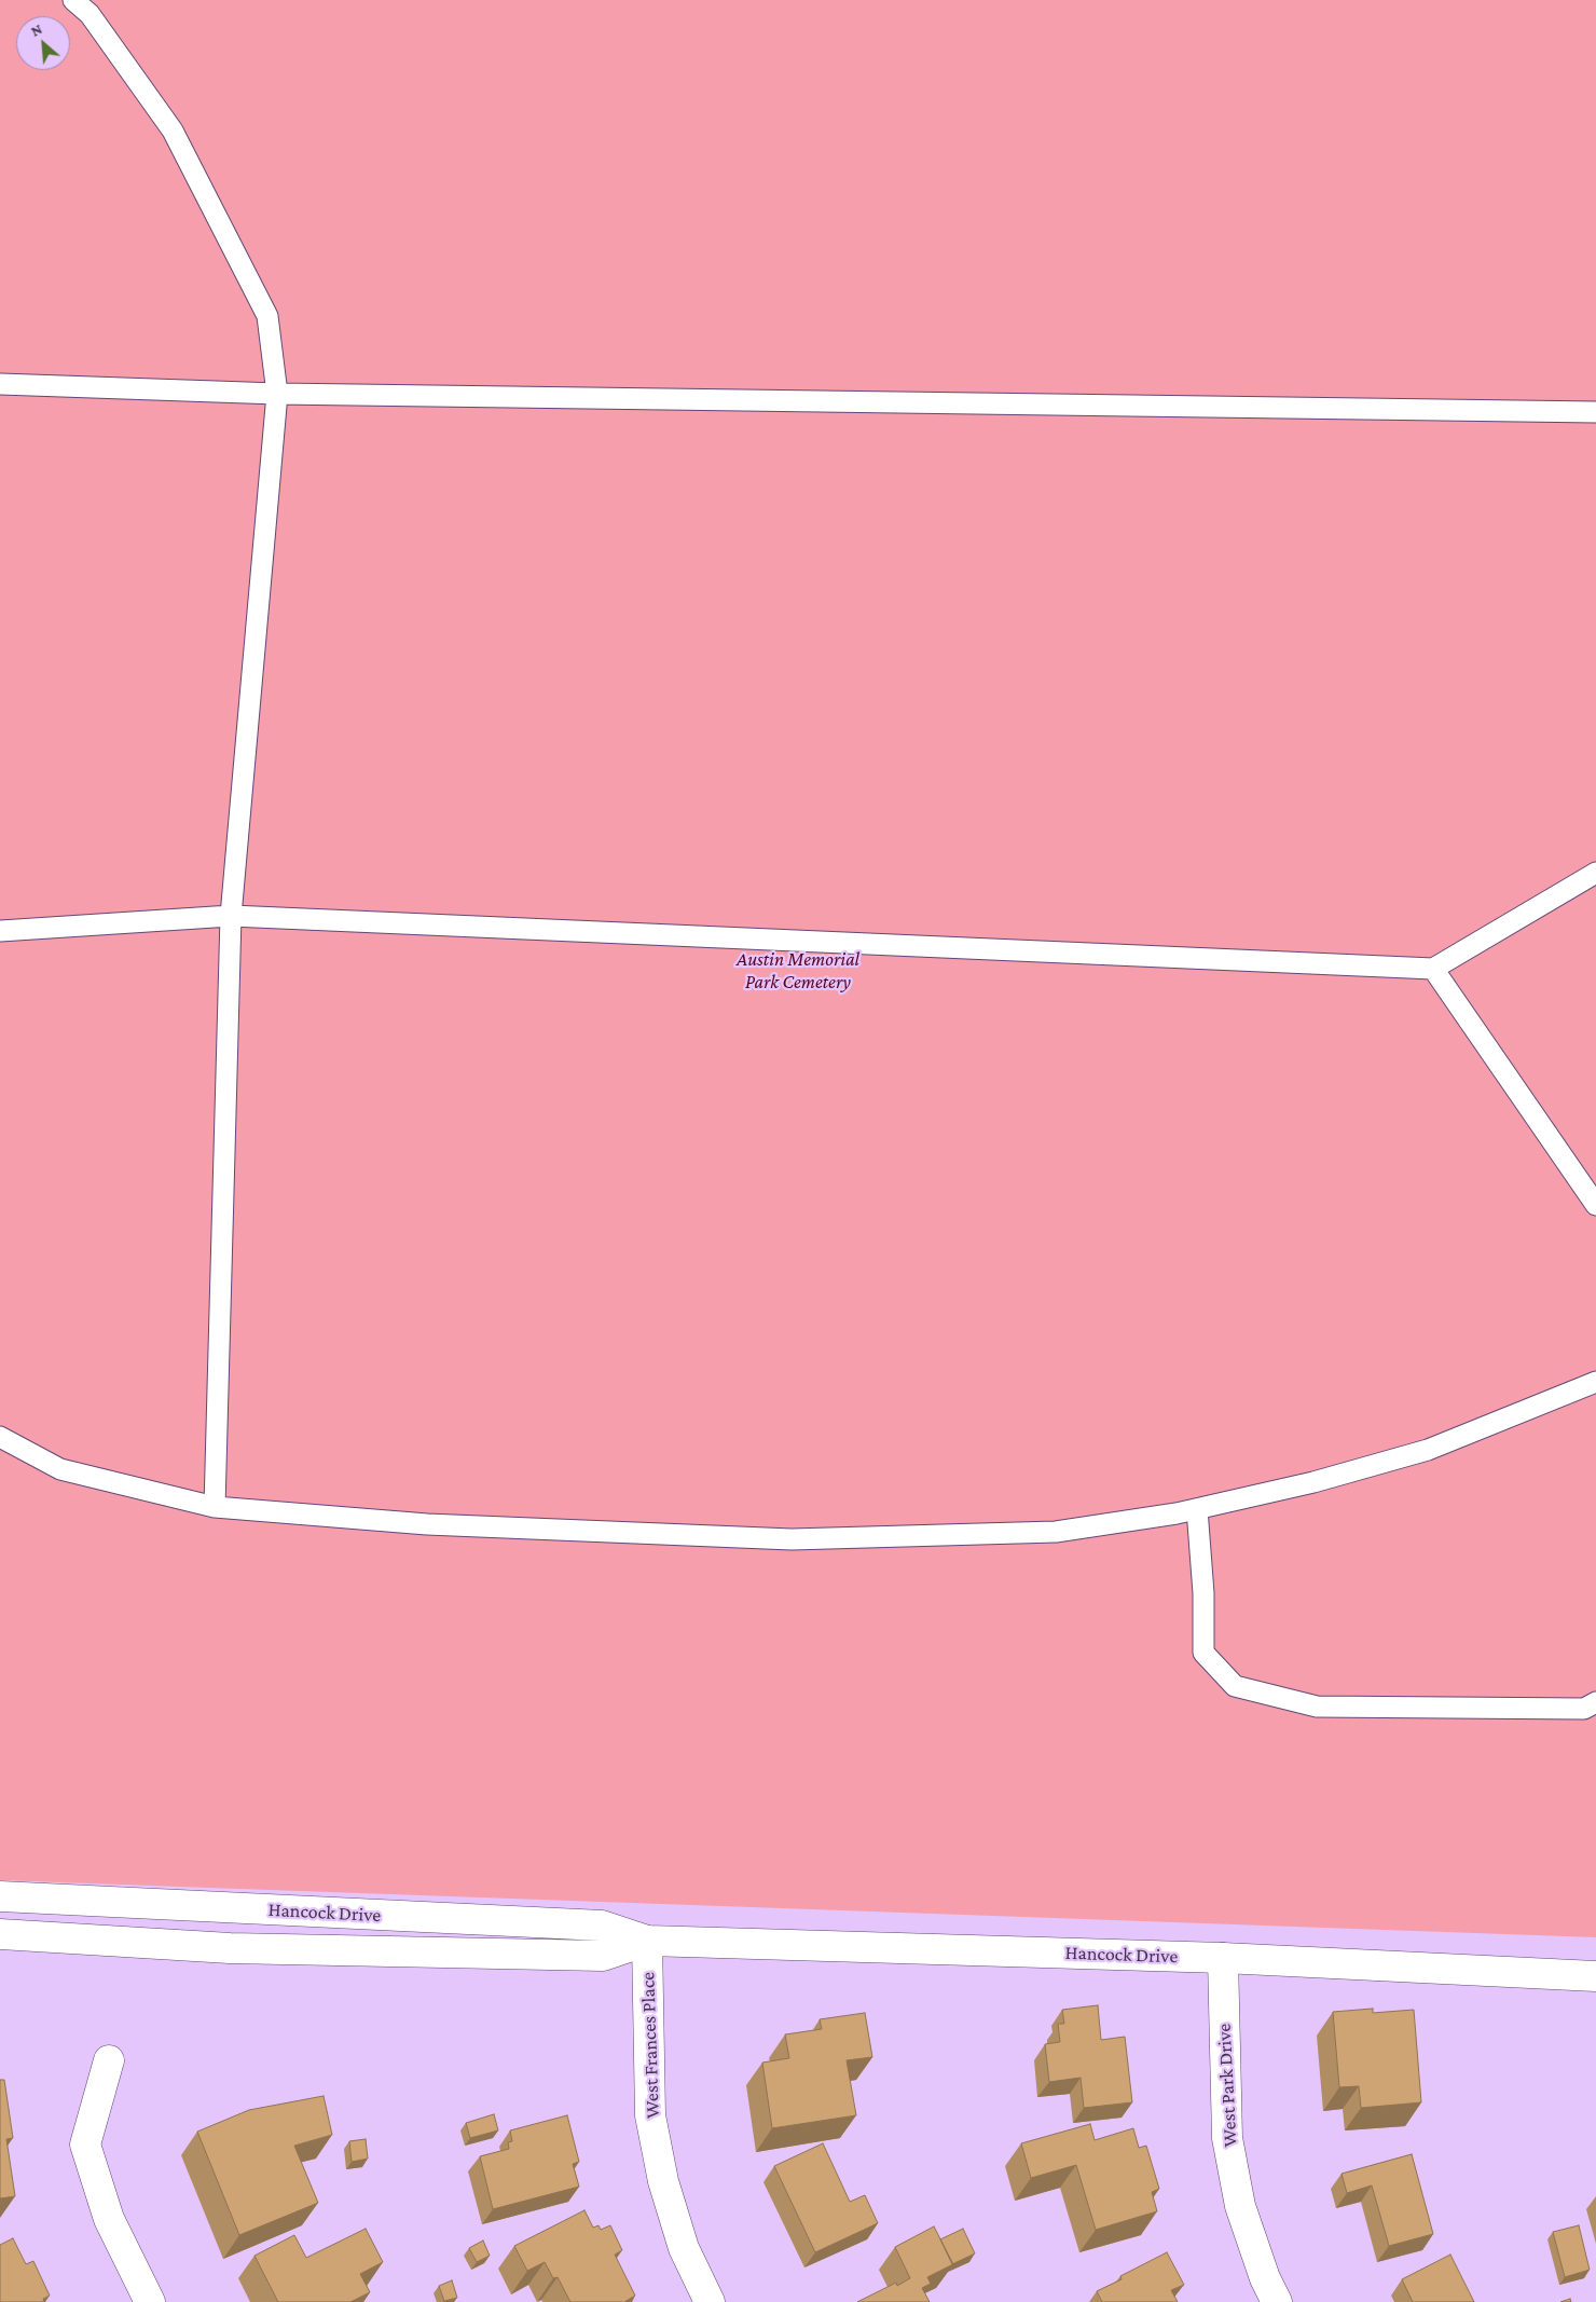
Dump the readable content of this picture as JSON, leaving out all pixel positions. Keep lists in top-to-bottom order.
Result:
{
  "streets": {
    "street": ["Hancock Drive", "West Frances Place", "West Park Drive"]
  },
  "crossings": [
    ["Hancock Drive", "West Frances Place"],
    ["Hancock Drive", "West Park Drive"]
  ],
  "parks": ["Austin Memorial Park Cemetery"],
  "north": "top left"
}
